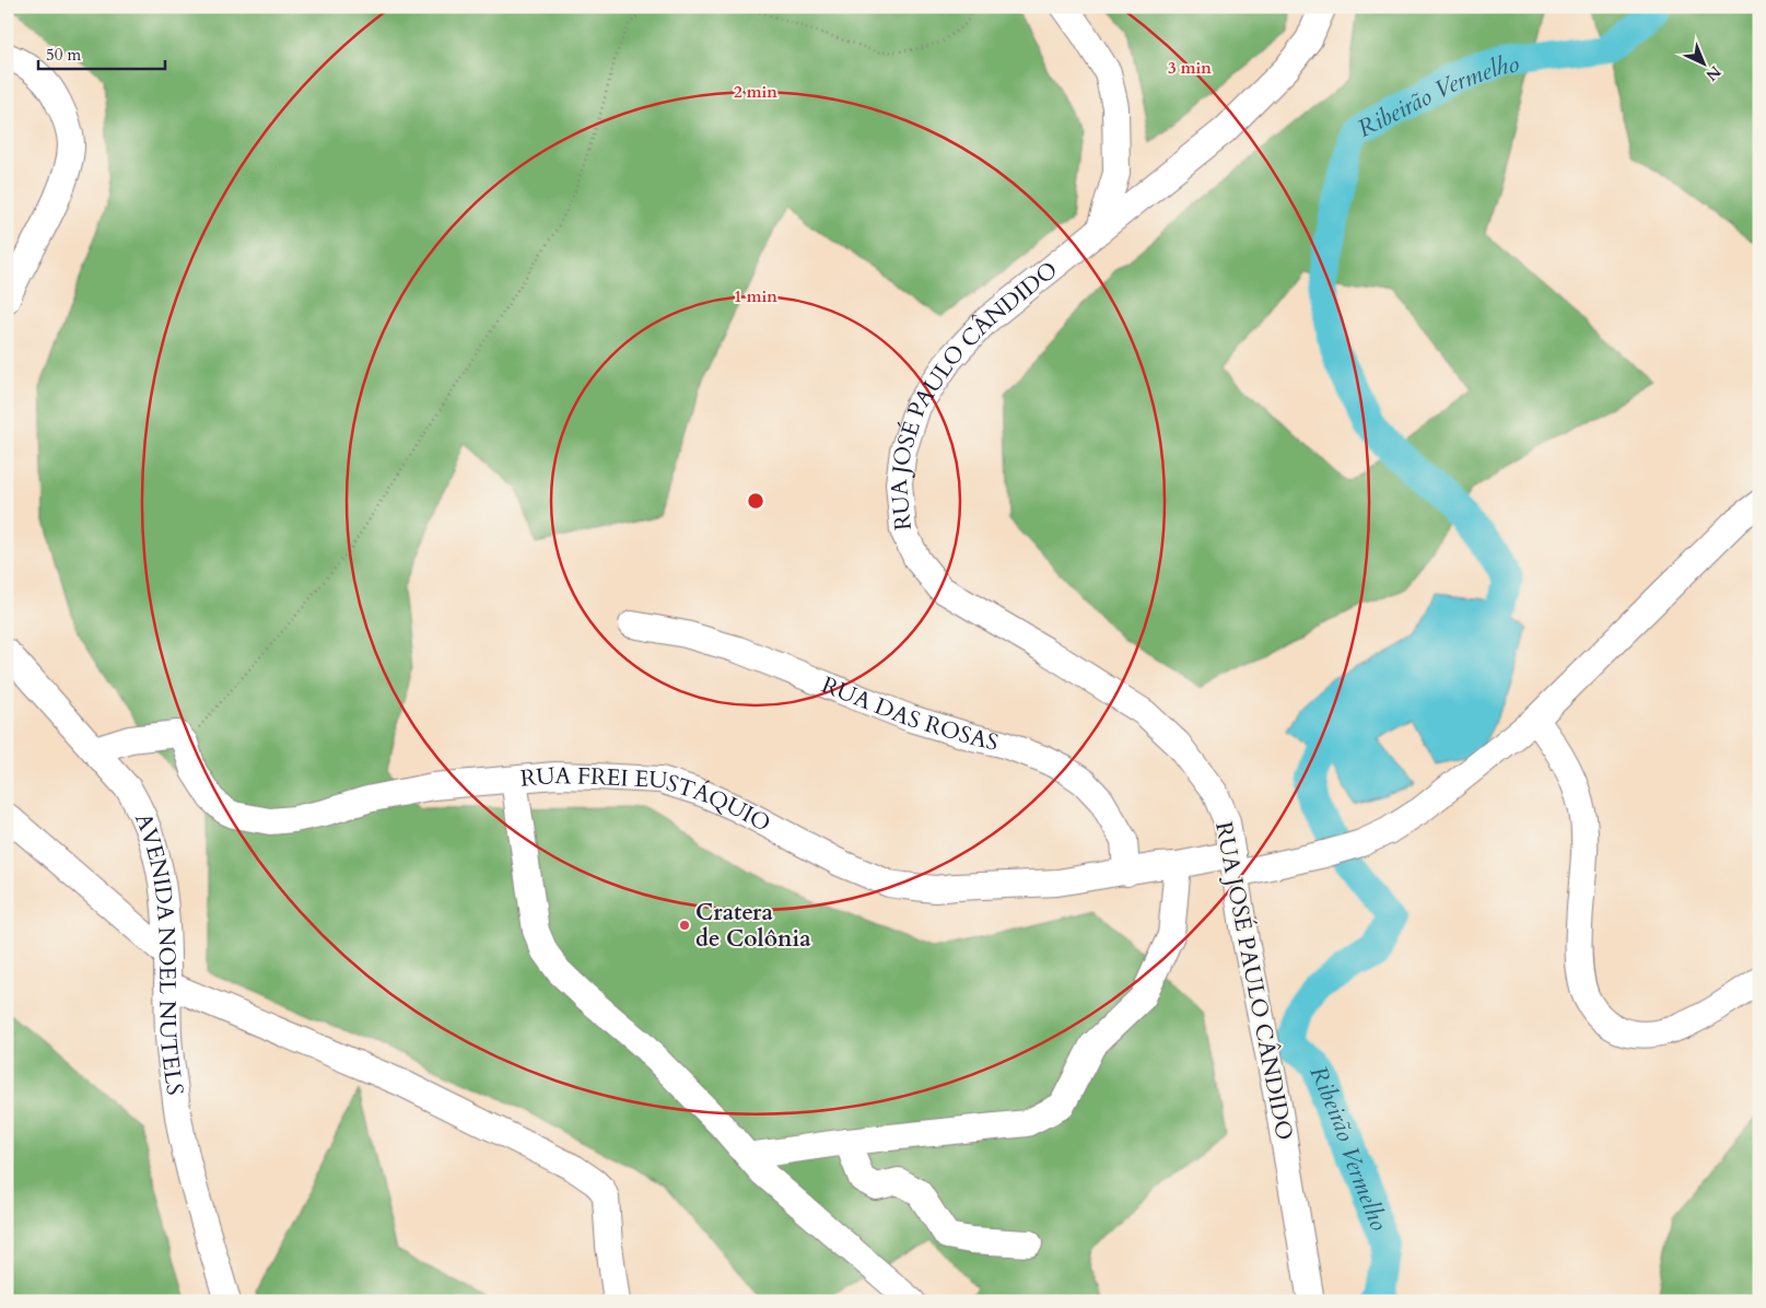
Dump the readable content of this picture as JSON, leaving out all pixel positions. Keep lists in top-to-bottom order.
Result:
{
  "streets": {
    "street": [
      "RUA JOSÉ PAULO CÂNDIDO",
      "RUA DAS ROSAS",
      "RUA FREI EUSTÁQUIO",
      "AVENIDA NOEL NUTELS"
    ]
  },
  "crossings": [
    ["RUA JOSÉ PAULO CÂNDIDO", "RUA FREI EUSTÁQUIO"],
    ["RUA DAS ROSAS", "RUA FREI EUSTÁQUIO"]
  ],
  "water": ["Ribeirão Vermelho"],
  "places": ["Cratera de Colônia"],
  "scale_bar": "50 m",
  "north": "bottom right",
  "rings": ["3 min", "2 min", "1 min"]
}
